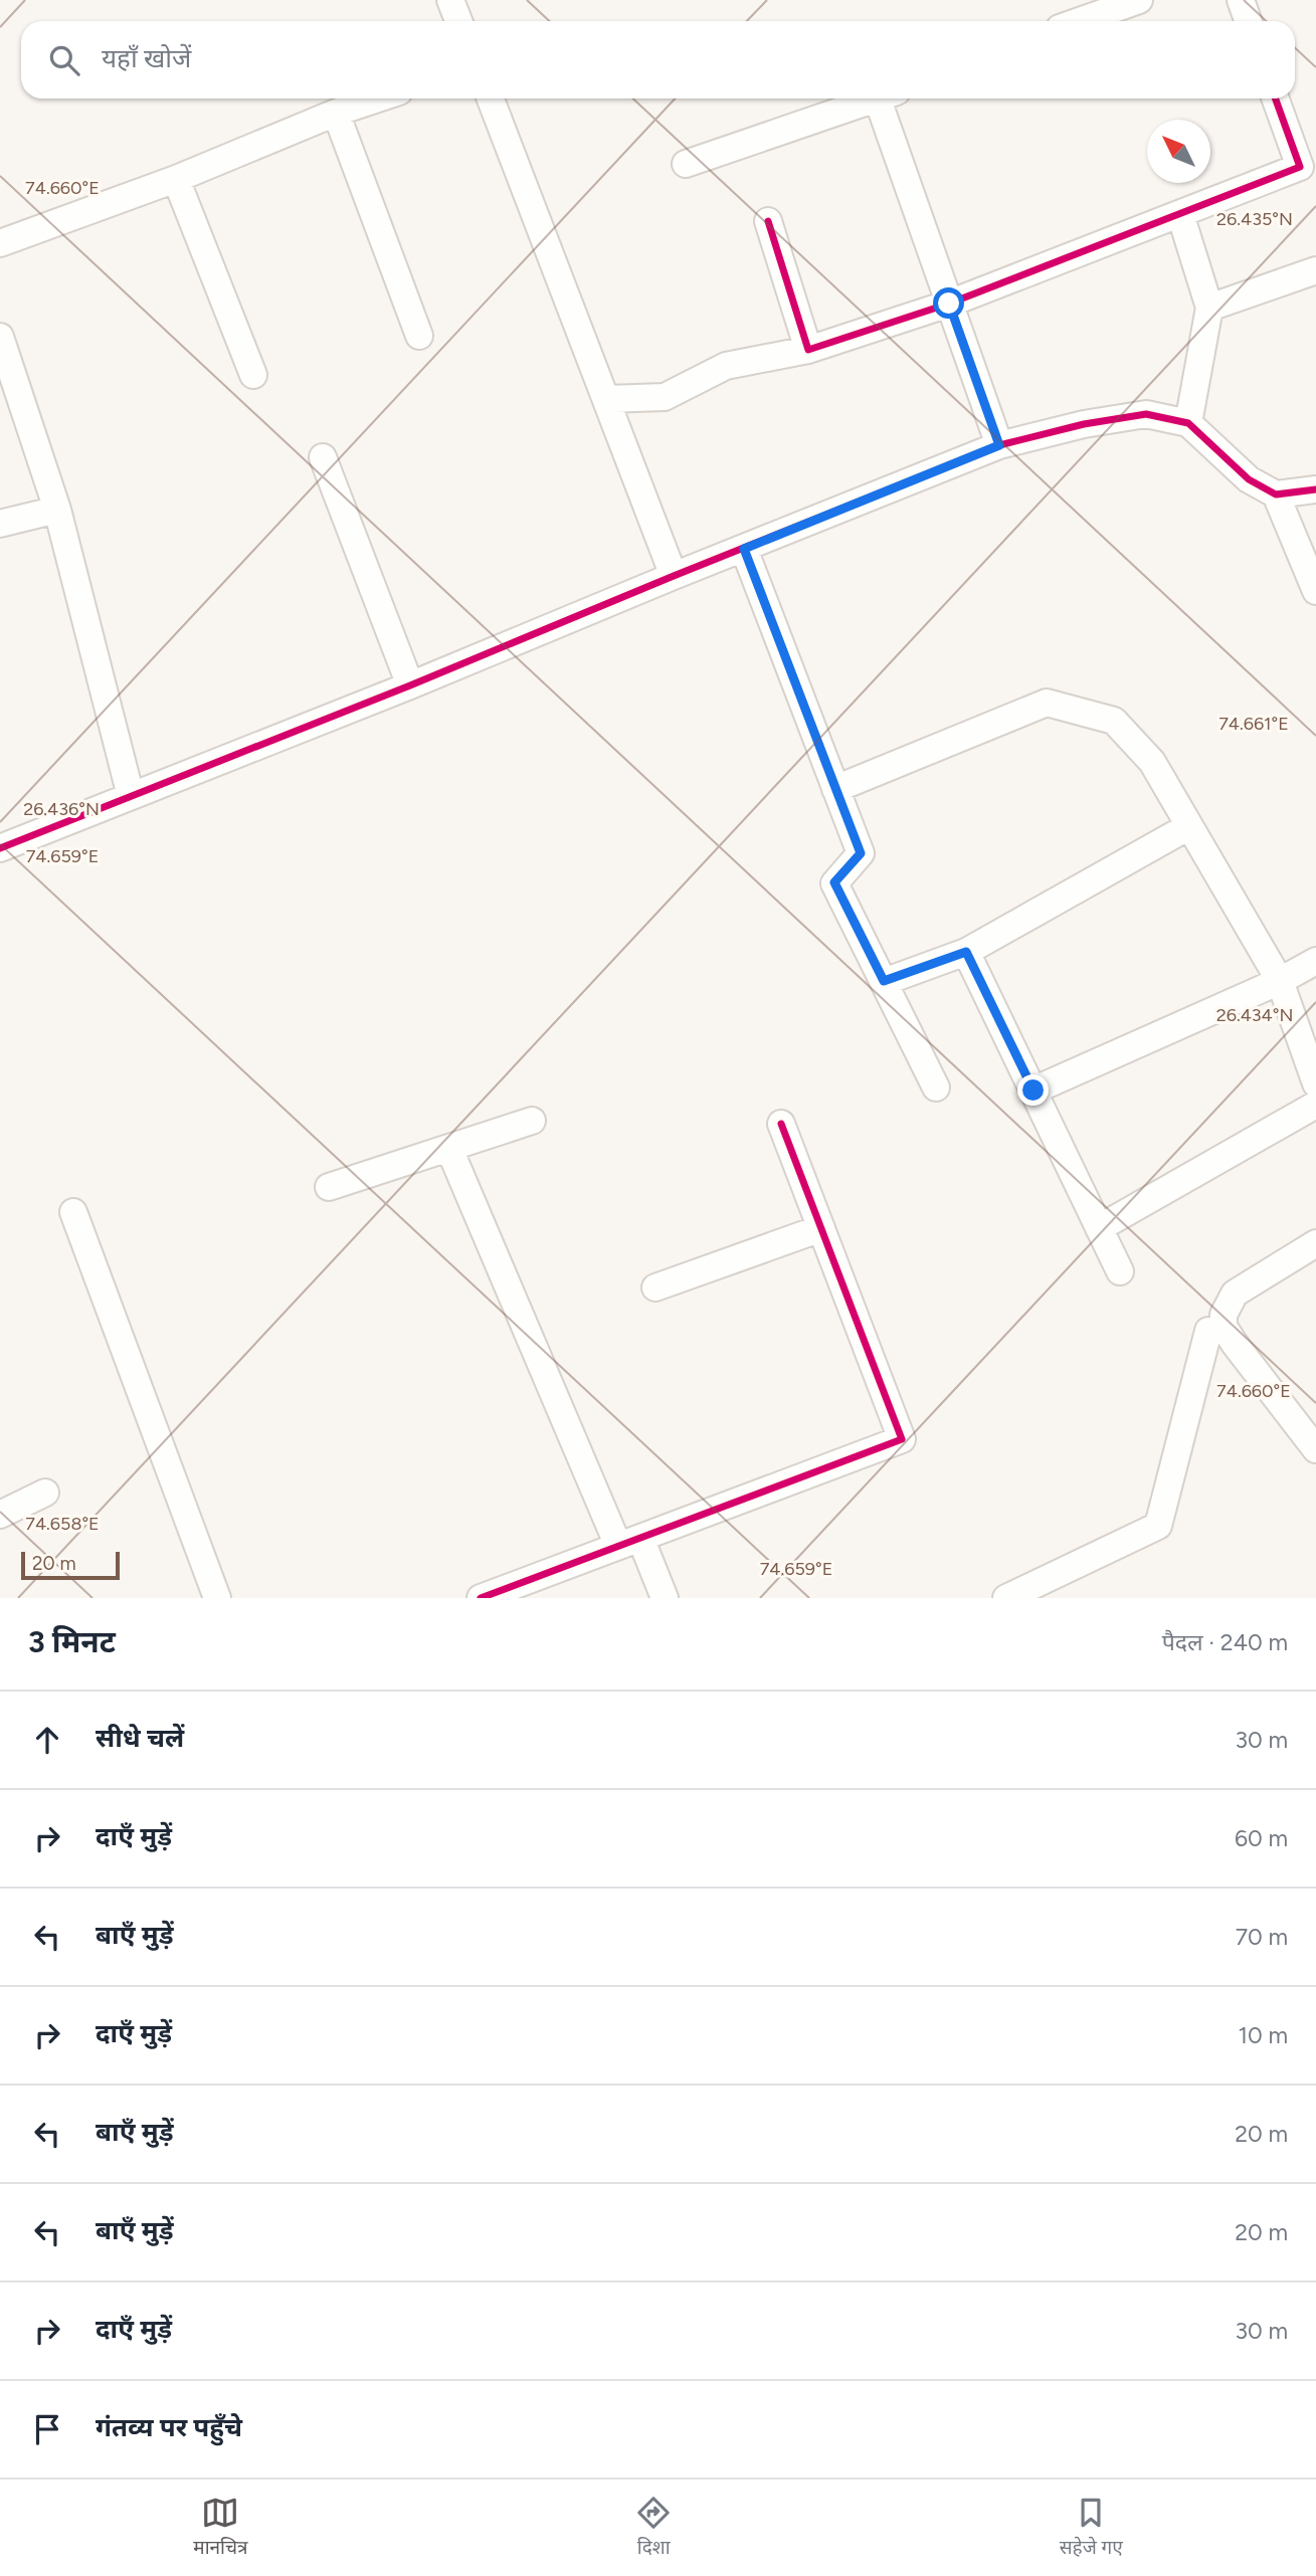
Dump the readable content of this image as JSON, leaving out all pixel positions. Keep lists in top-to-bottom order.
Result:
{
  "scale_bar": "20 m",
  "north": "top left",
  "page": {
    "search": "यहाँ खोजें",
    "scale": "20 m",
    "heading": ["3 मिनट", "पैदल · 240 m"],
    "list": [
      ["सीधे चलें", "30 m"],
      ["दाएँ मुड़ें", "60 m"],
      ["बाएँ मुड़ें", "70 m"],
      ["दाएँ मुड़ें", "10 m"],
      ["बाएँ मुड़ें", "20 m"],
      ["बाएँ मुड़ें", "20 m"],
      ["दाएँ मुड़ें", "30 m"],
      "गंतव्य पर पहुँचे"
    ],
    "nav": ["मानचित्र", "दिशा", "सहेजे गए"]
  },
  "coordinates": [
    "74.660°E",
    "26.435°N",
    "74.661°E",
    "26.436°N",
    "74.659°E",
    "26.434°N",
    "74.658°E"
  ]
}
